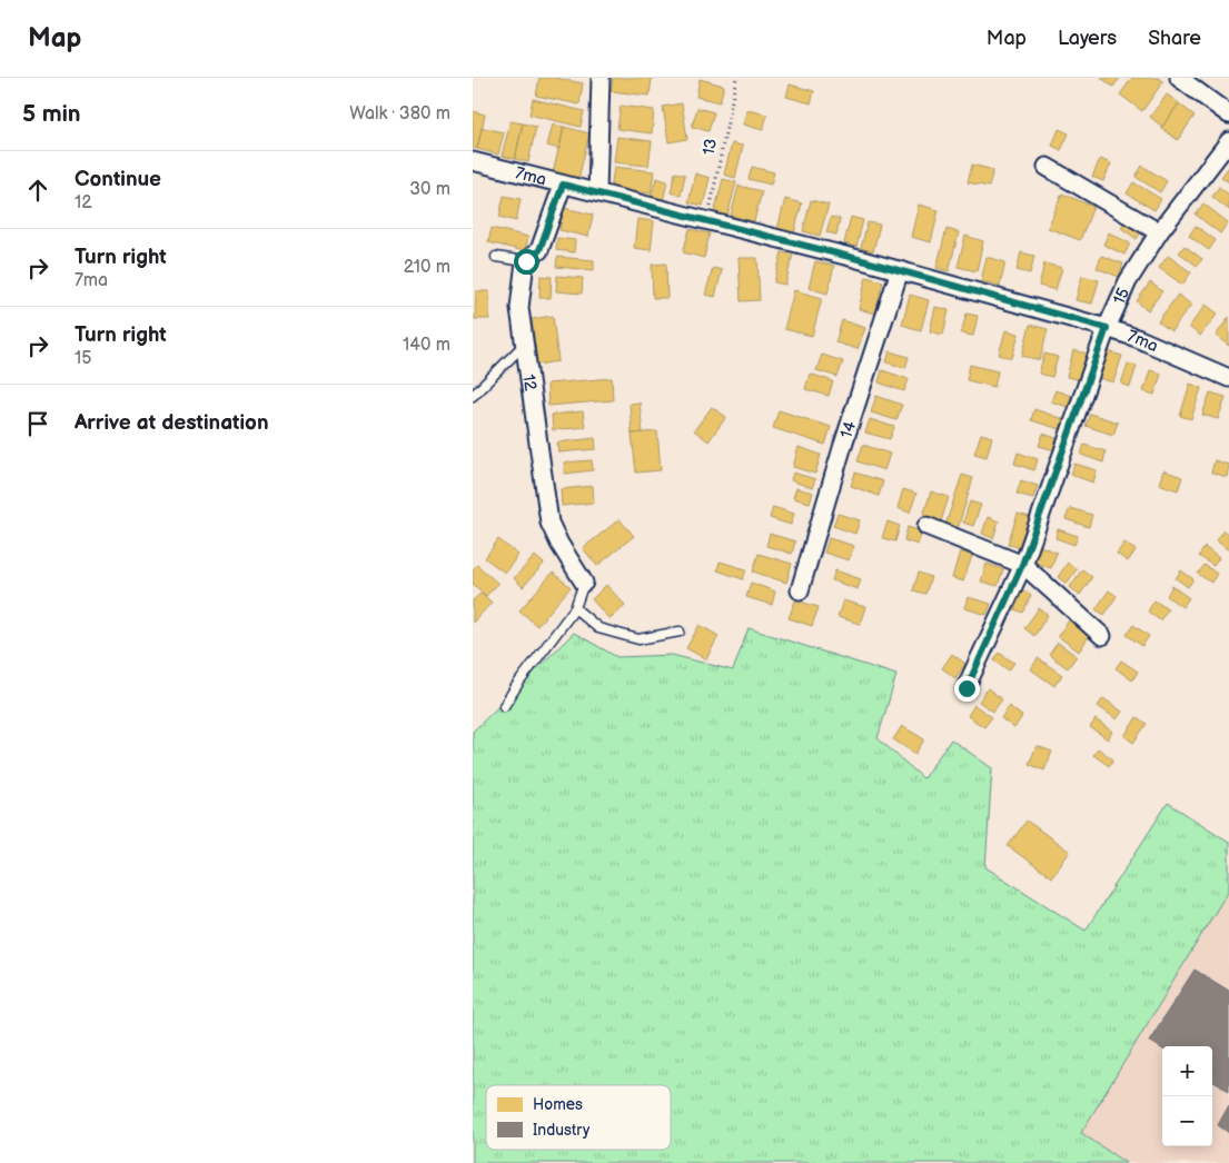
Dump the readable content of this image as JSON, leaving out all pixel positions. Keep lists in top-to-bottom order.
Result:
{
  "streets": {
    "street": [
      "7ma",
      "15",
      "12",
      "14"
    ],
    "path": ["13"]
  },
  "crossings": [
    ["13", "7ma"],
    ["7ma", "15"],
    ["7ma", "14"]
  ],
  "legend": ["Homes", "Industry"],
  "page": {
    "header": "Map",
    "nav": ["Map", "Layers", "Share"],
    "heading": ["5 min", "Walk · 380 m"],
    "list": [
      ["Continue", "12", "30 m"],
      ["Turn right", "7ma", "210 m"],
      ["Turn right", "15", "140 m"],
      "Arrive at destination"
    ],
    "map_buttons": ["+", "−"]
  }
}
